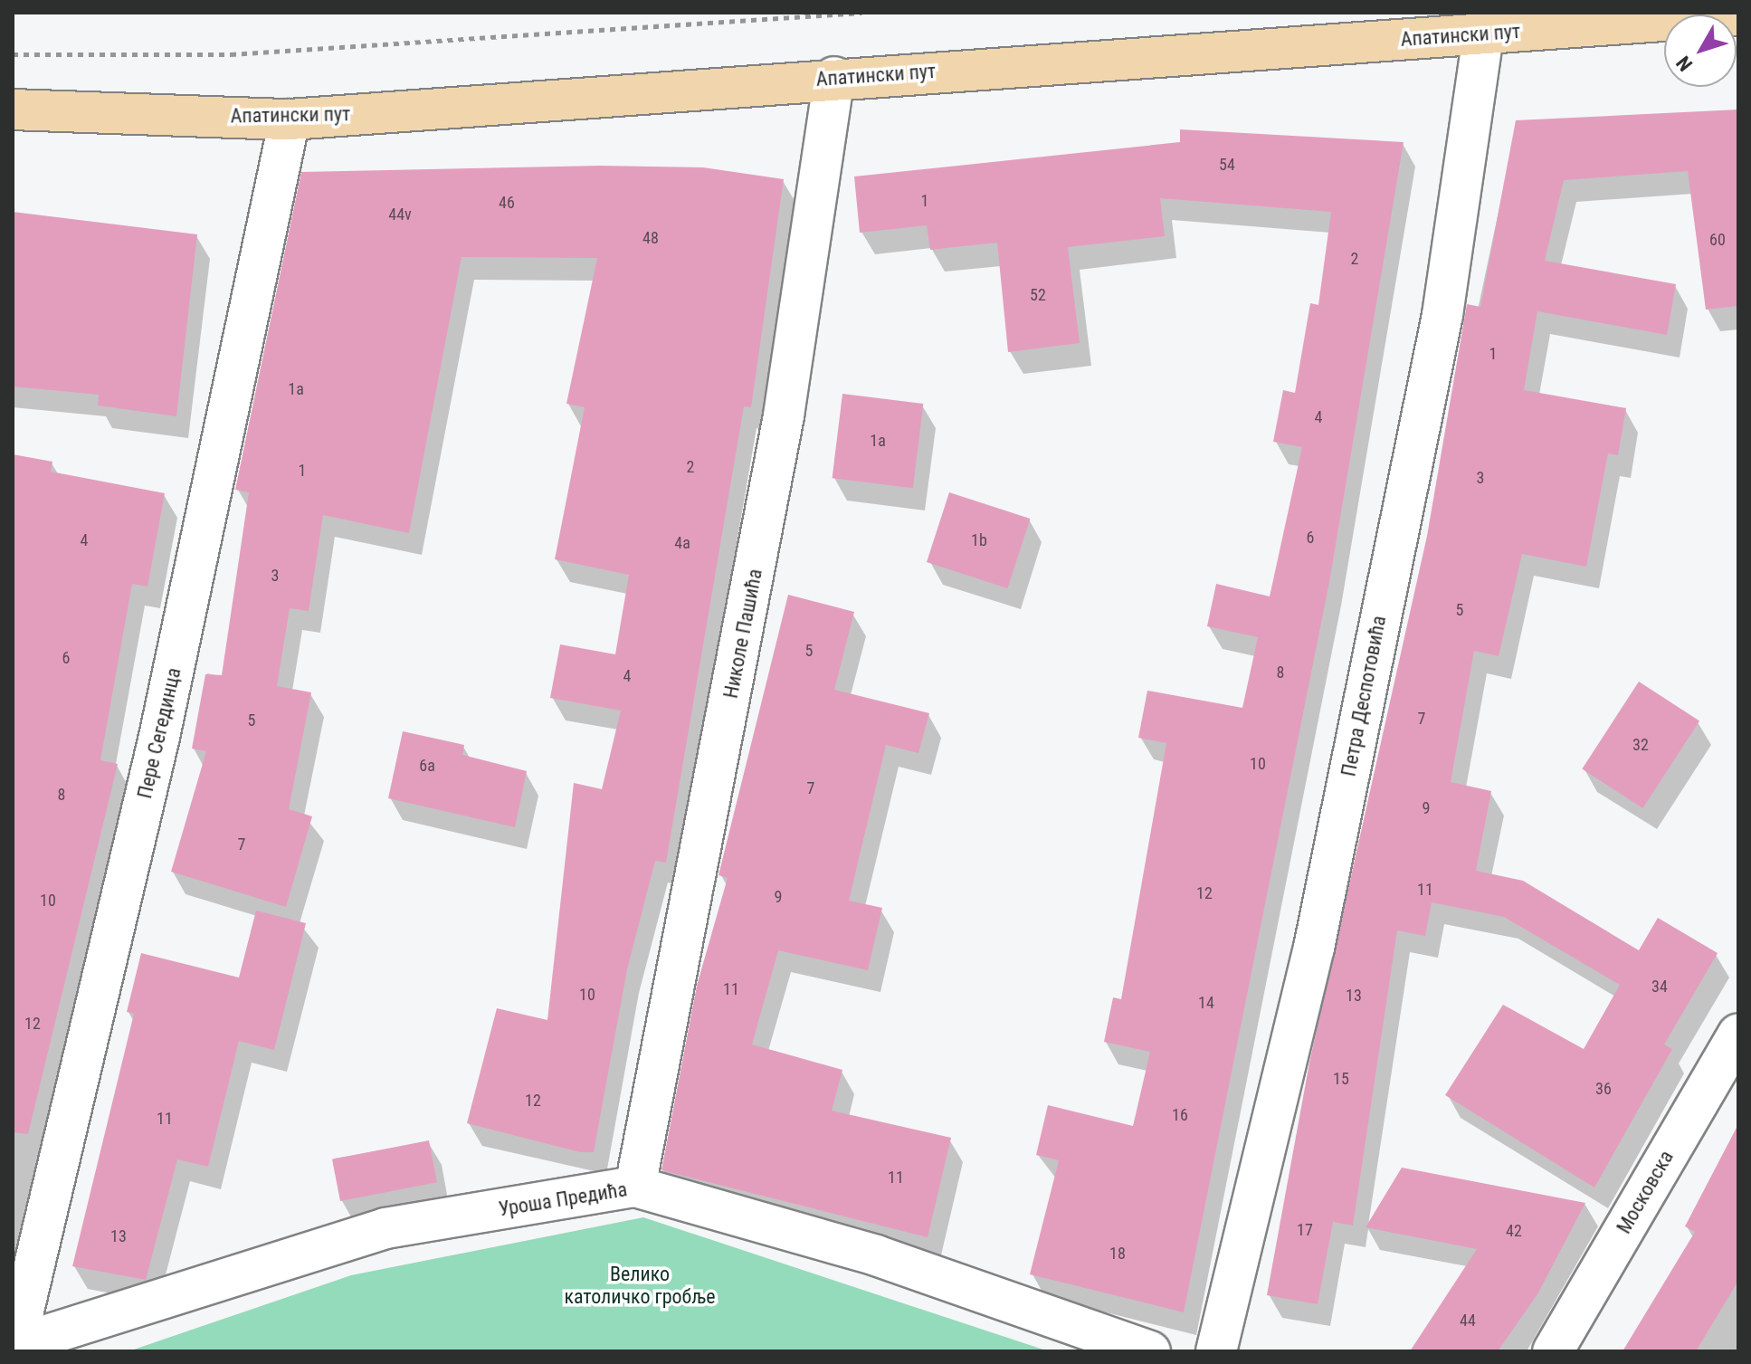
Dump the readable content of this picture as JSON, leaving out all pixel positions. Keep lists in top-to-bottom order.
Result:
{
  "streets": {
    "main road": ["Апатински пут"],
    "street": [
      "Николе Пашића",
      "Петра Деспотовића",
      "Пере Сегединца",
      "Московска",
      "Уроша Предића"
    ]
  },
  "crossings": [
    ["Апатински пут", "Николе Пашића"],
    ["Апатински пут", "Петра Деспотовића"],
    ["Апатински пут", "Пере Сегединца"],
    ["Николе Пашића", "Уроша Предића"],
    ["Пере Сегединца", "Уроша Предића"]
  ],
  "parks": ["Велико католичко гробље"],
  "house_numbers": [
    "54",
    "1",
    "46",
    "44v",
    "48",
    "60",
    "2",
    "52",
    "1",
    "1a",
    "4",
    "1a",
    "2",
    "1",
    "3",
    "6",
    "4",
    "1b",
    "4a",
    "3",
    "5",
    "5",
    "6",
    "8",
    "4",
    "7",
    "5",
    "32",
    "10",
    "6a",
    "7",
    "8",
    "9",
    "7",
    "11",
    "12",
    "9",
    "10",
    "34",
    "11",
    "10",
    "13",
    "14",
    "12",
    "15",
    "36",
    "12",
    "16",
    "11",
    "11",
    "17",
    "42",
    "13",
    "18",
    "44"
  ],
  "north": "bottom left"
}
